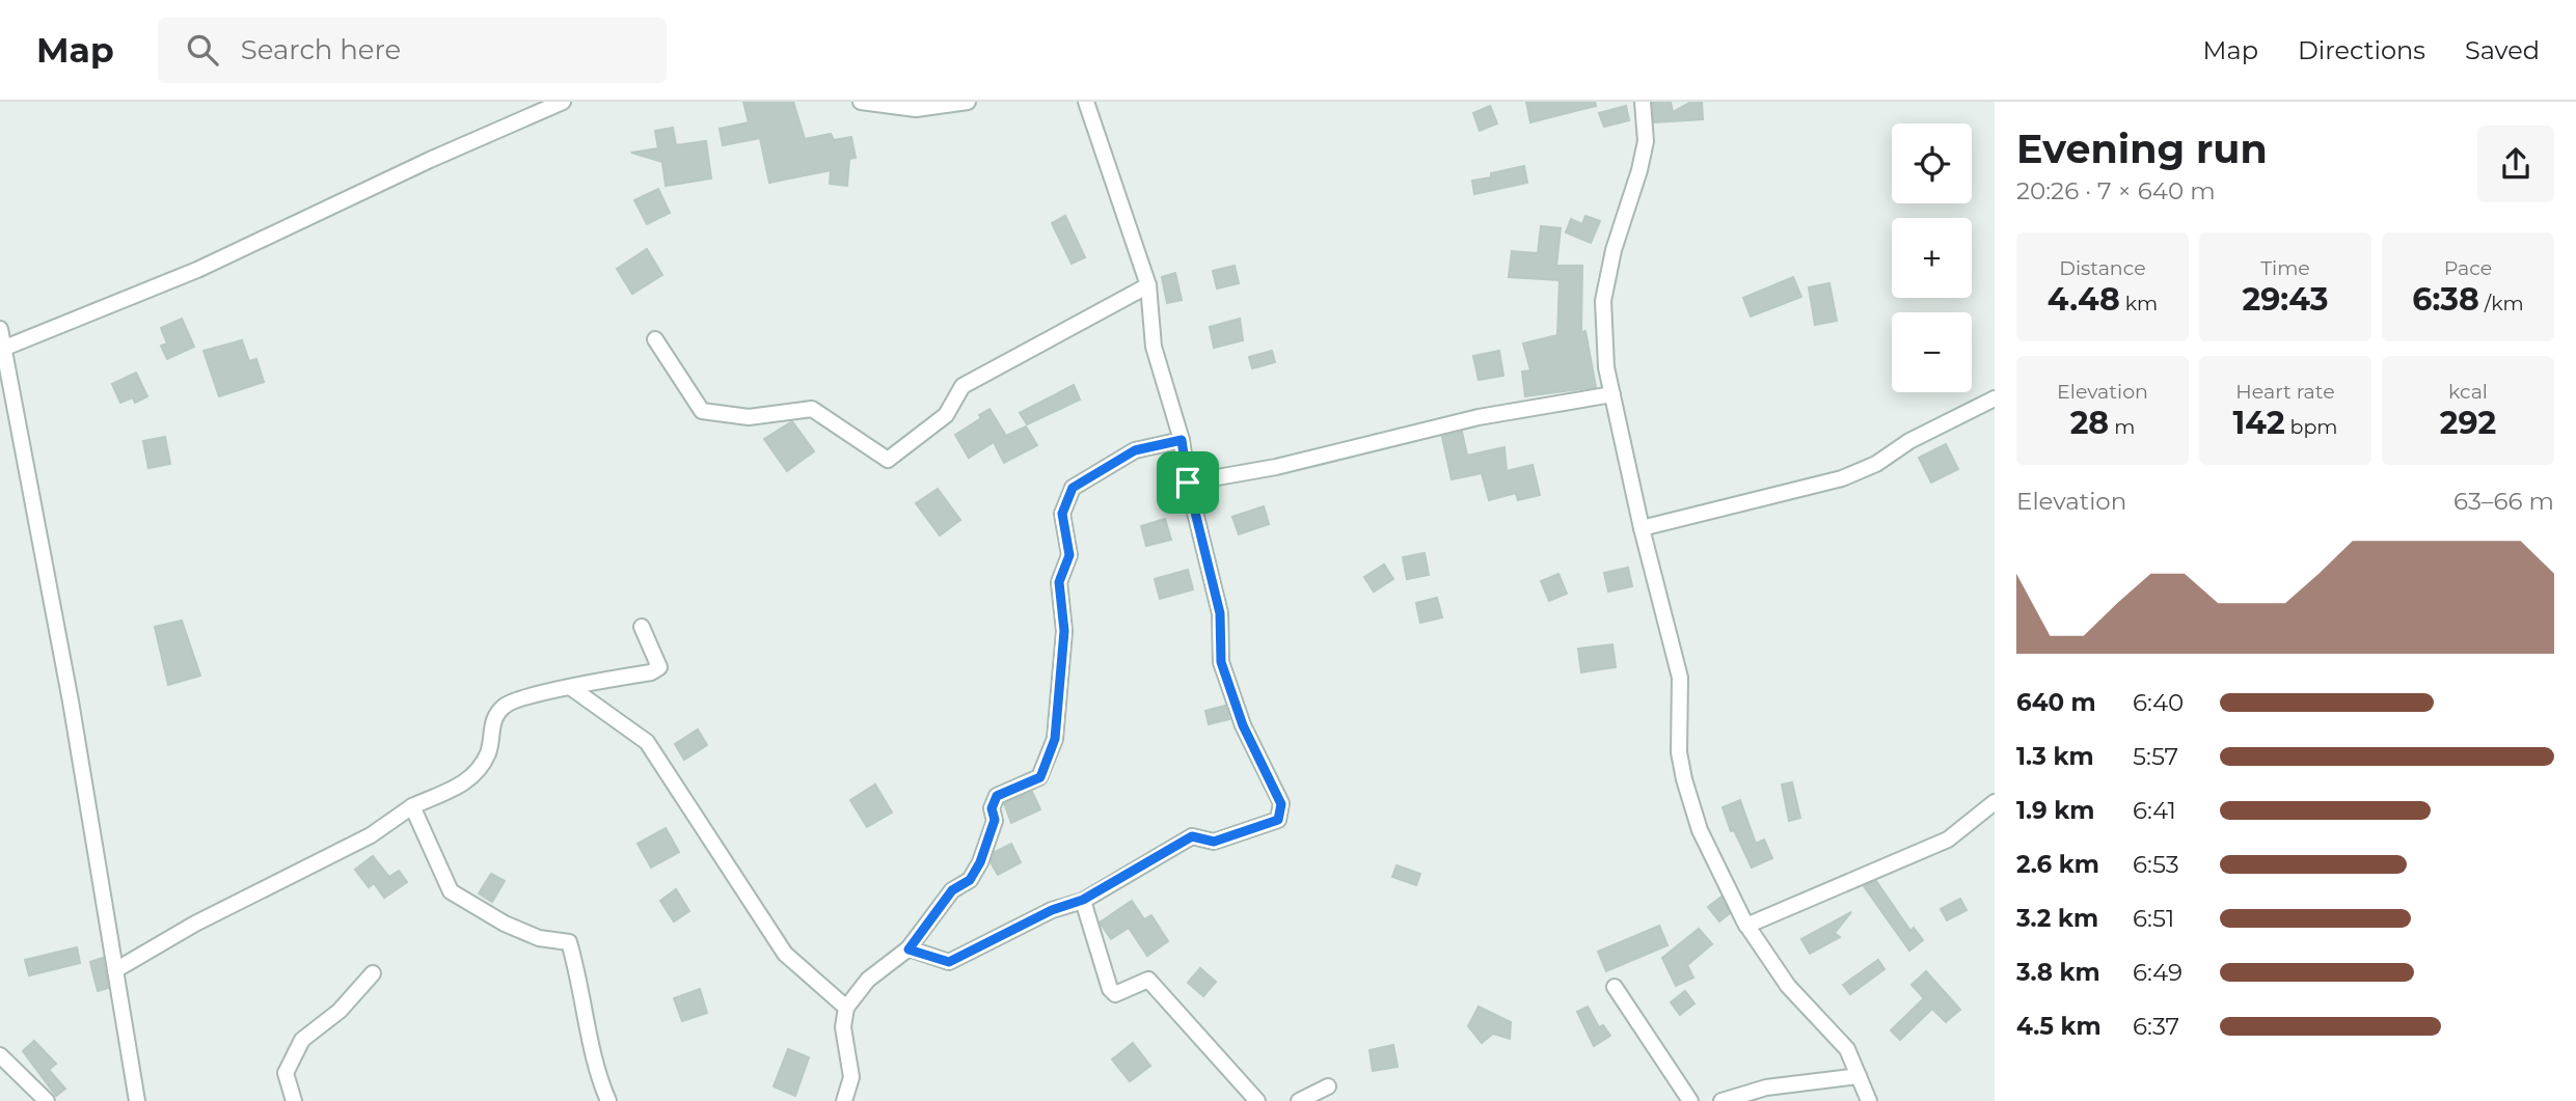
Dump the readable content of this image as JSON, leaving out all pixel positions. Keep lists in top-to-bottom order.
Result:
{
  "page": {
    "header": "Map",
    "search": "Search here",
    "nav": ["Map", "Directions", "Saved"],
    "heading": ["Evening run", "20:26 · 7 × 640 m"],
    "map_buttons": ["+", "−"],
    "stats": [
      ["Distance", "4.48 km"],
      ["Time", "29:43"],
      ["Pace", "6:38 /km"],
      ["Elevation", "28 m"],
      ["Heart rate", "142 bpm"],
      ["kcal", "292"]
    ],
    "chart": ["Elevation", "63–66 m"],
    "list": [
      {
        "name": "640 m",
        "note": "6:40"
      },
      {
        "name": "1.3 km",
        "note": "5:57"
      },
      {
        "name": "1.9 km",
        "note": "6:41"
      },
      {
        "name": "2.6 km",
        "note": "6:53"
      },
      {
        "name": "3.2 km",
        "note": "6:51"
      },
      {
        "name": "3.8 km",
        "note": "6:49"
      },
      {
        "name": "4.5 km",
        "note": "6:37"
      }
    ]
  }
}
